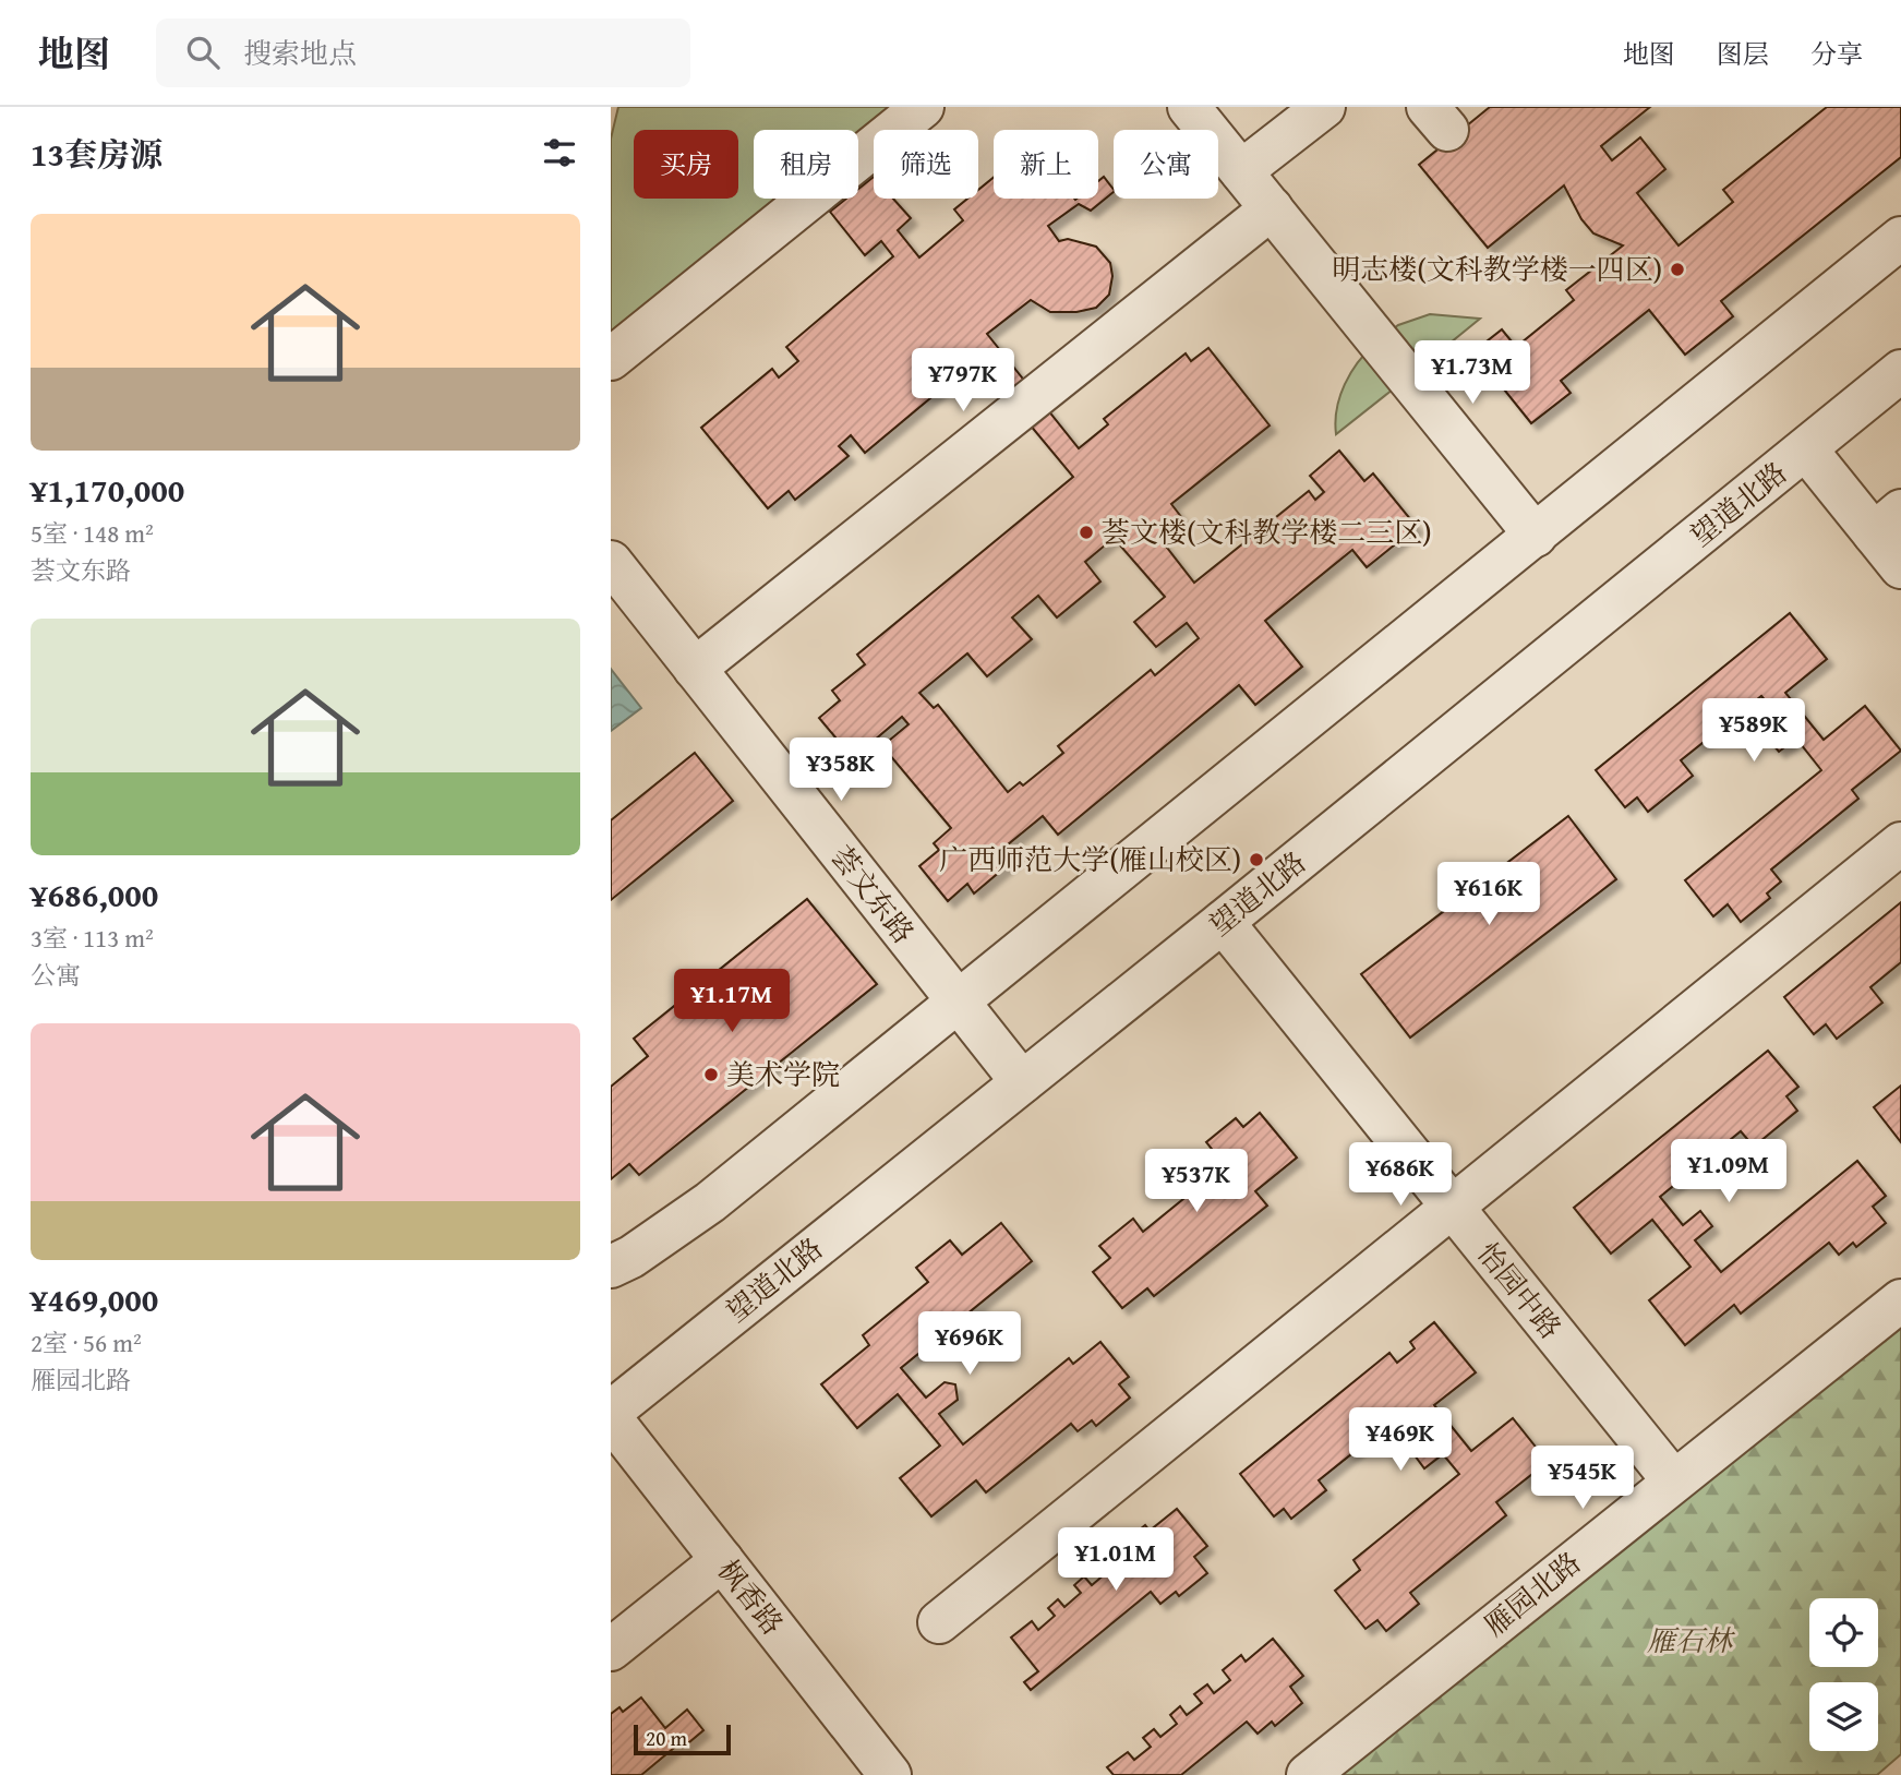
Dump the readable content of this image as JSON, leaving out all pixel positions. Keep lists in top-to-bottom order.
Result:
{
  "streets": {
    "street": [
      "望道北路",
      "荟文东路",
      "怡园中路",
      "雁园北路",
      "枫香路"
    ]
  },
  "crossings": [
    ["望道北路", "荟文东路"],
    ["望道北路", "怡园中路"],
    ["怡园中路", "雁园北路"]
  ],
  "parks": ["雁石林"],
  "places": [
    "明志楼(文科教学楼一四区)",
    "荟文楼(文科教学楼二三区)",
    "广西师范大学(雁山校区)",
    "美术学院"
  ],
  "scale_bar": "20 m",
  "page": {
    "header": "地图",
    "search": "搜索地点",
    "nav": ["地图", "图层", "分享"],
    "heading": "13套房源",
    "chip": [
      "买房",
      "租房",
      "筛选",
      "新上",
      "公寓"
    ],
    "list": [
      {
        "name": "¥1,170,000",
        "note": "5室 · 148 m² · 荟文东路"
      },
      {
        "name": "¥686,000",
        "note": "3室 · 113 m² · 公寓"
      },
      {
        "name": "¥469,000",
        "note": "2室 · 56 m² · 雁园北路"
      }
    ],
    "price": [
      "¥1.73M",
      "¥797K",
      "¥589K",
      "¥358K",
      "¥616K",
      "¥1.17M",
      "¥1.09M",
      "¥686K",
      "¥537K",
      "¥696K",
      "¥469K",
      "¥545K",
      "¥1.01M"
    ],
    "scale": "20 m"
  }
}
